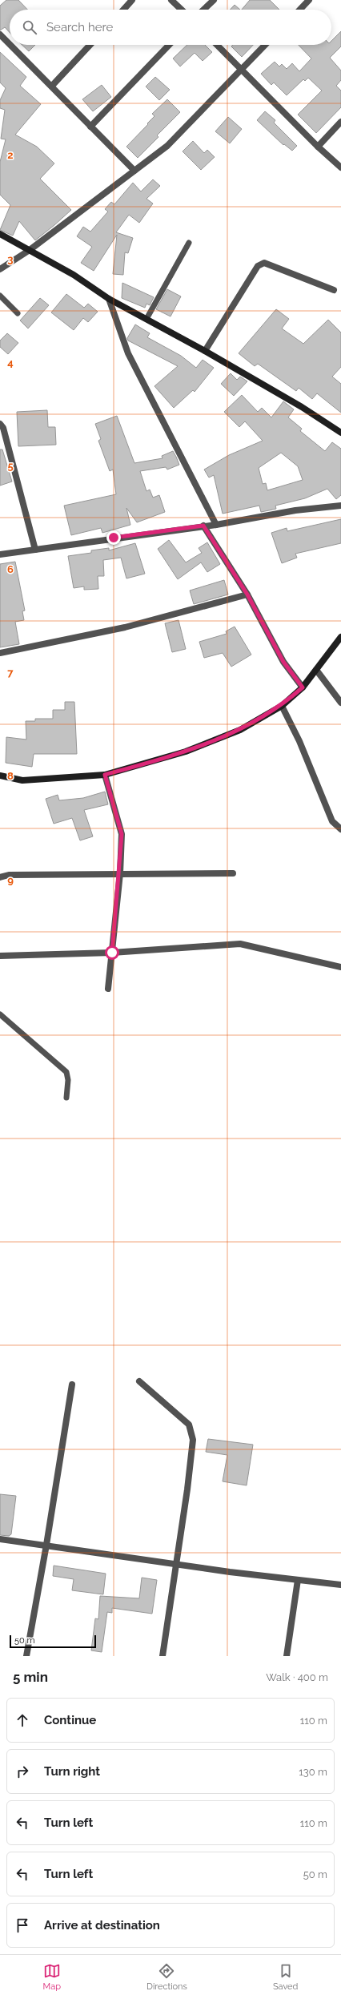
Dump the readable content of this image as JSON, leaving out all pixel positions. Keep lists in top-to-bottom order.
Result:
{
  "scale_bar": "50 m",
  "page": {
    "search": "Search here",
    "scale": "50 m",
    "heading": ["5 min", "Walk · 400 m"],
    "list": [
      ["Continue", "110 m"],
      ["Turn right", "130 m"],
      ["Turn left", "110 m"],
      ["Turn left", "50 m"],
      "Arrive at destination"
    ],
    "nav": ["Map", "Directions", "Saved"]
  },
  "grid": {
    "rows": [
      "2",
      "3",
      "4",
      "5",
      "6",
      "7",
      "8",
      "9"
    ]
  }
}
